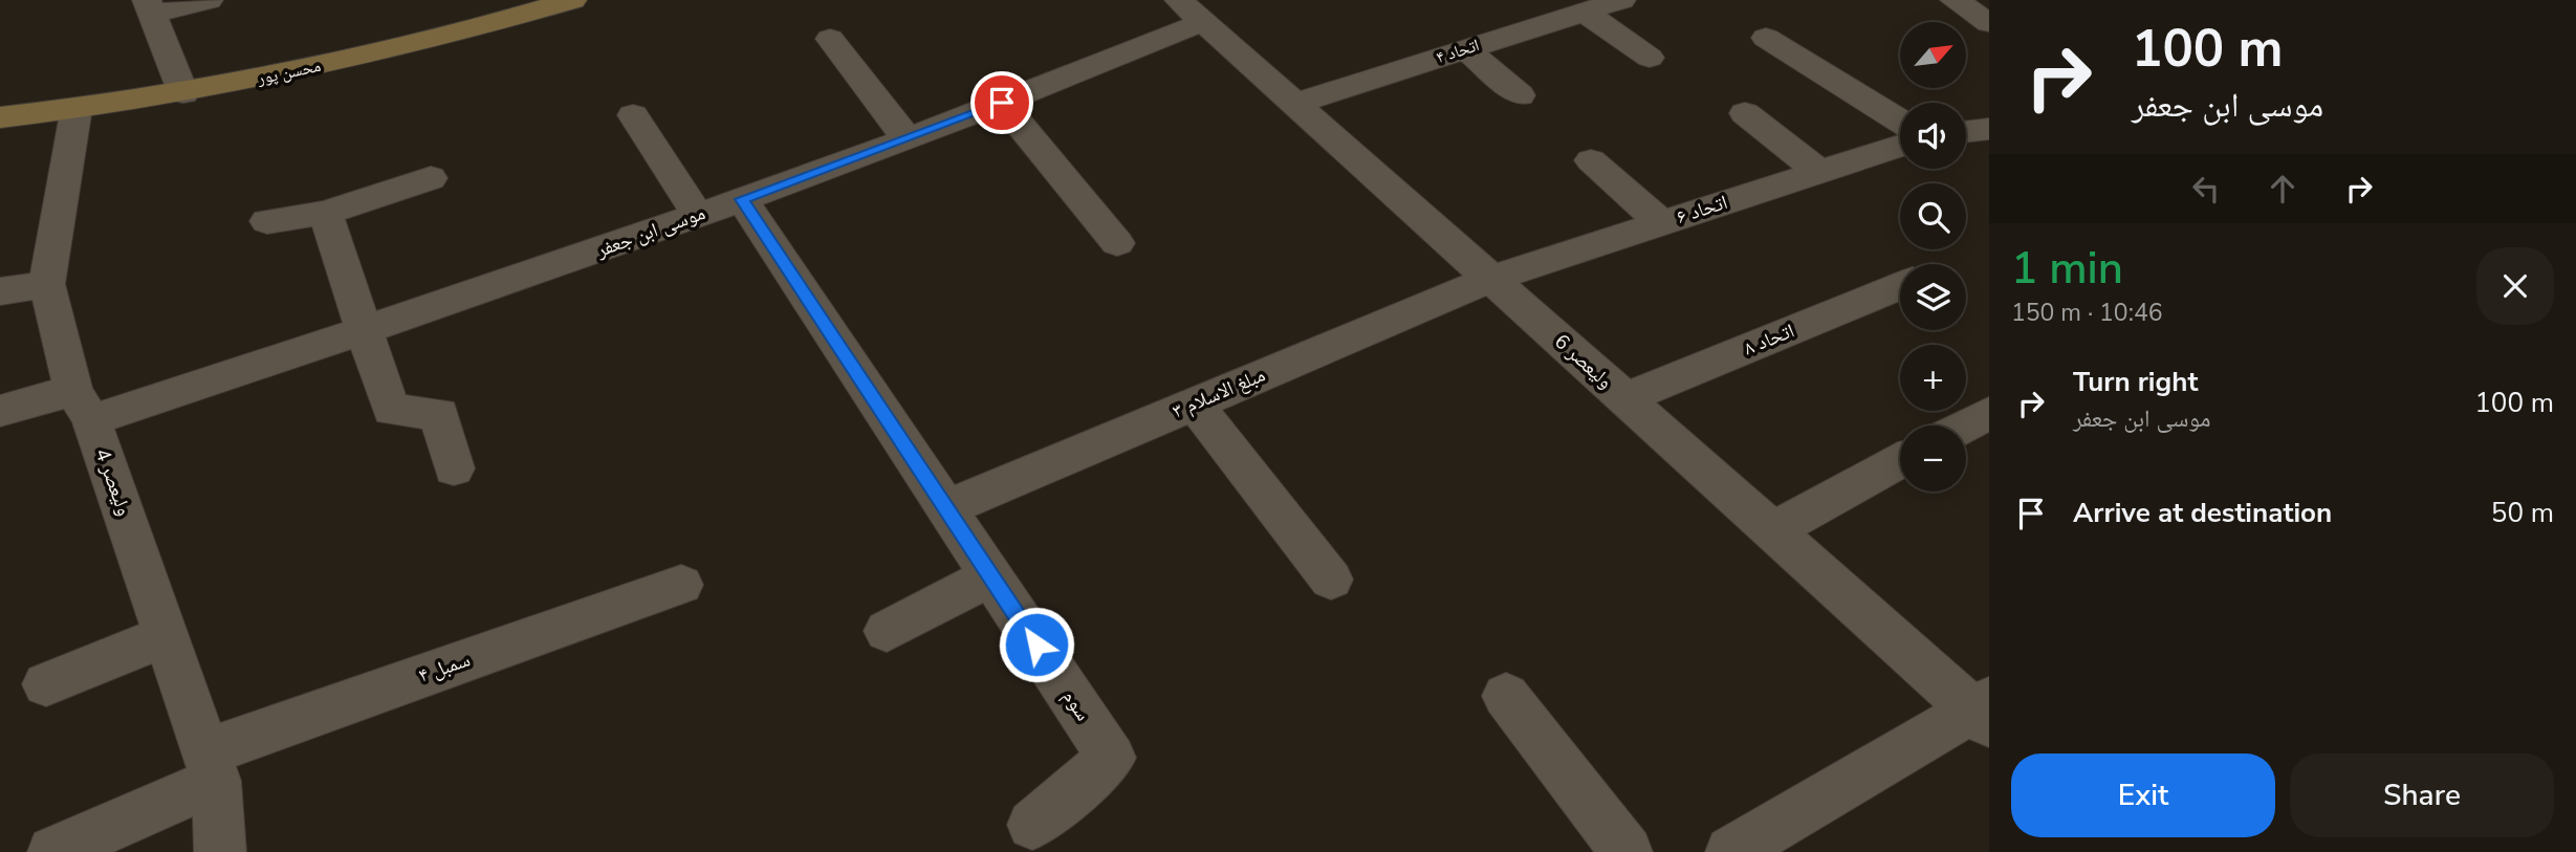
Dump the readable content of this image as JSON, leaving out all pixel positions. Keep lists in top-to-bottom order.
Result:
{
  "streets": {
    "main road": ["محسن پور"],
    "street": [
      "اتحاد ۴",
      "اتحاد ۶",
      "موسی ابن جعفر",
      "اتحاد ۸",
      "ولیعصر 6",
      "مبلغ الاسلام ۳",
      "ولیعصر 4",
      "سمبل ۴",
      "سوم"
    ]
  },
  "crossings": [
    ["اتحاد ۴", "ولیعصر 6"],
    ["محسن پور", "ولیعصر 4"],
    ["اتحاد ۶", "ولیعصر 6"],
    ["اتحاد ۶", "مبلغ الاسلام ۳"],
    ["موسی ابن جعفر", "ولیعصر 6"],
    ["موسی ابن جعفر", "ولیعصر 4"],
    ["موسی ابن جعفر", "سوم"],
    ["اتحاد ۸", "ولیعصر 6"],
    ["ولیعصر 6", "مبلغ الاسلام ۳"],
    ["مبلغ الاسلام ۳", "سوم"],
    ["ولیعصر 4", "سمبل ۴"]
  ],
  "north": "top right",
  "page": {
    "turn": ["100 m", "موسی ابن جعفر"],
    "map_buttons": ["+", "−"],
    "heading": ["1 min", "150 m · 10:46"],
    "list": [
      {
        "name": "Turn right",
        "note": "موسی ابن جعفر",
        "value": "100 m"
      },
      {
        "name": "Arrive at destination",
        "value": "50 m"
      }
    ],
    "buttons": ["Exit", "Share"]
  }
}
